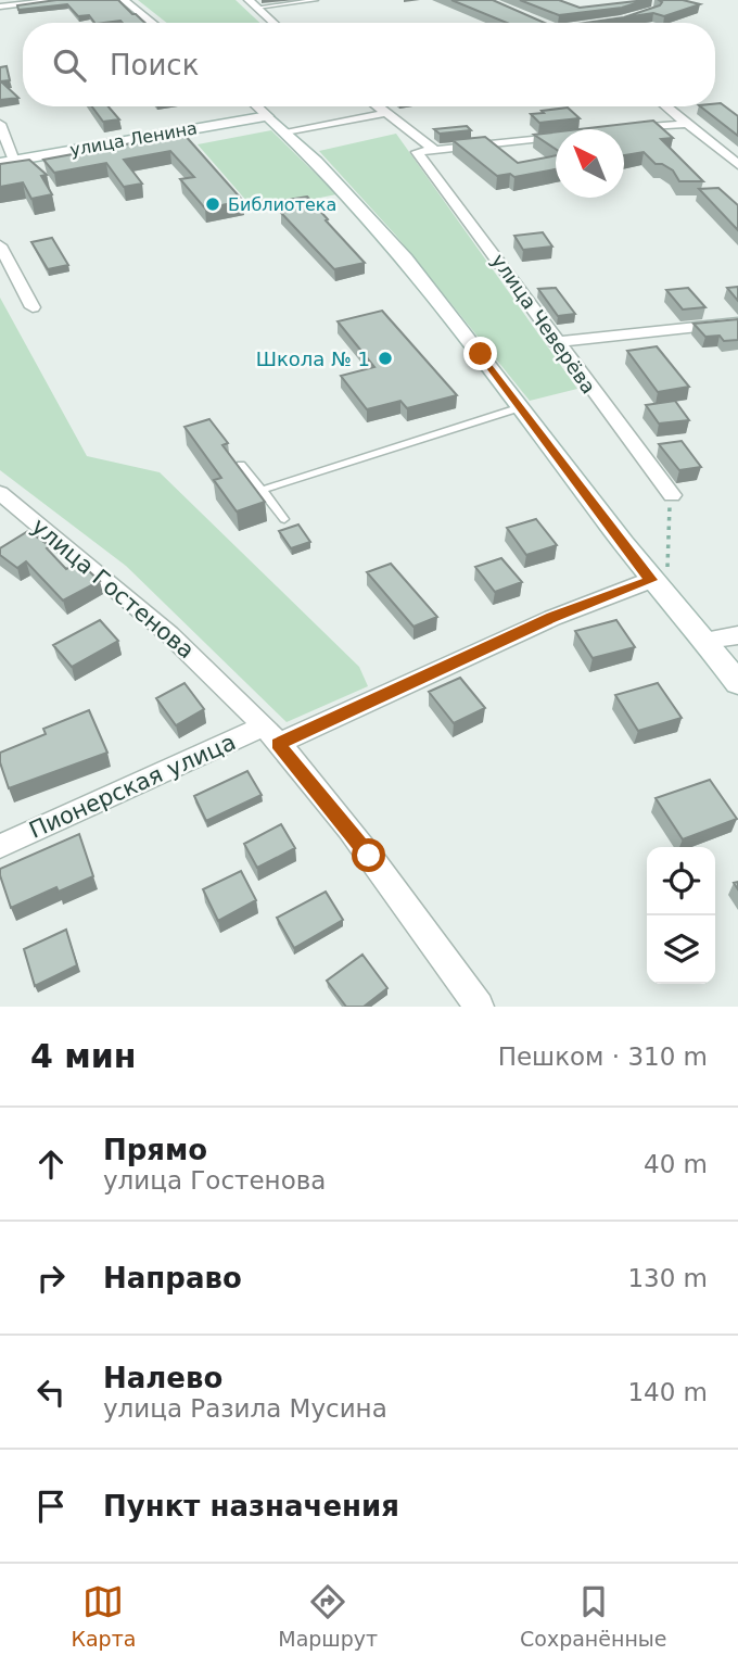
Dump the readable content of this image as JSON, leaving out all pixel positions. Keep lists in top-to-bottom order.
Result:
{
  "streets": {
    "main road": ["улица Ленина"],
    "street": ["улица Чеверёва", "улица Гостенова", "Пионерская улица"]
  },
  "crossings": [
    ["улица Гостенова", "Пионерская улица"]
  ],
  "places": ["Библиотека", "Школа № 1"],
  "north": "top left",
  "page": {
    "search": "Поиск",
    "heading": ["4 мин", "Пешком · 310 m"],
    "list": [
      ["Прямо", "улица Гостенова", "40 m"],
      ["Направо", "130 m"],
      ["Налево", "улица Разила Мусина", "140 m"],
      "Пункт назначения"
    ],
    "nav": ["Карта", "Маршрут", "Сохранённые"]
  }
}
